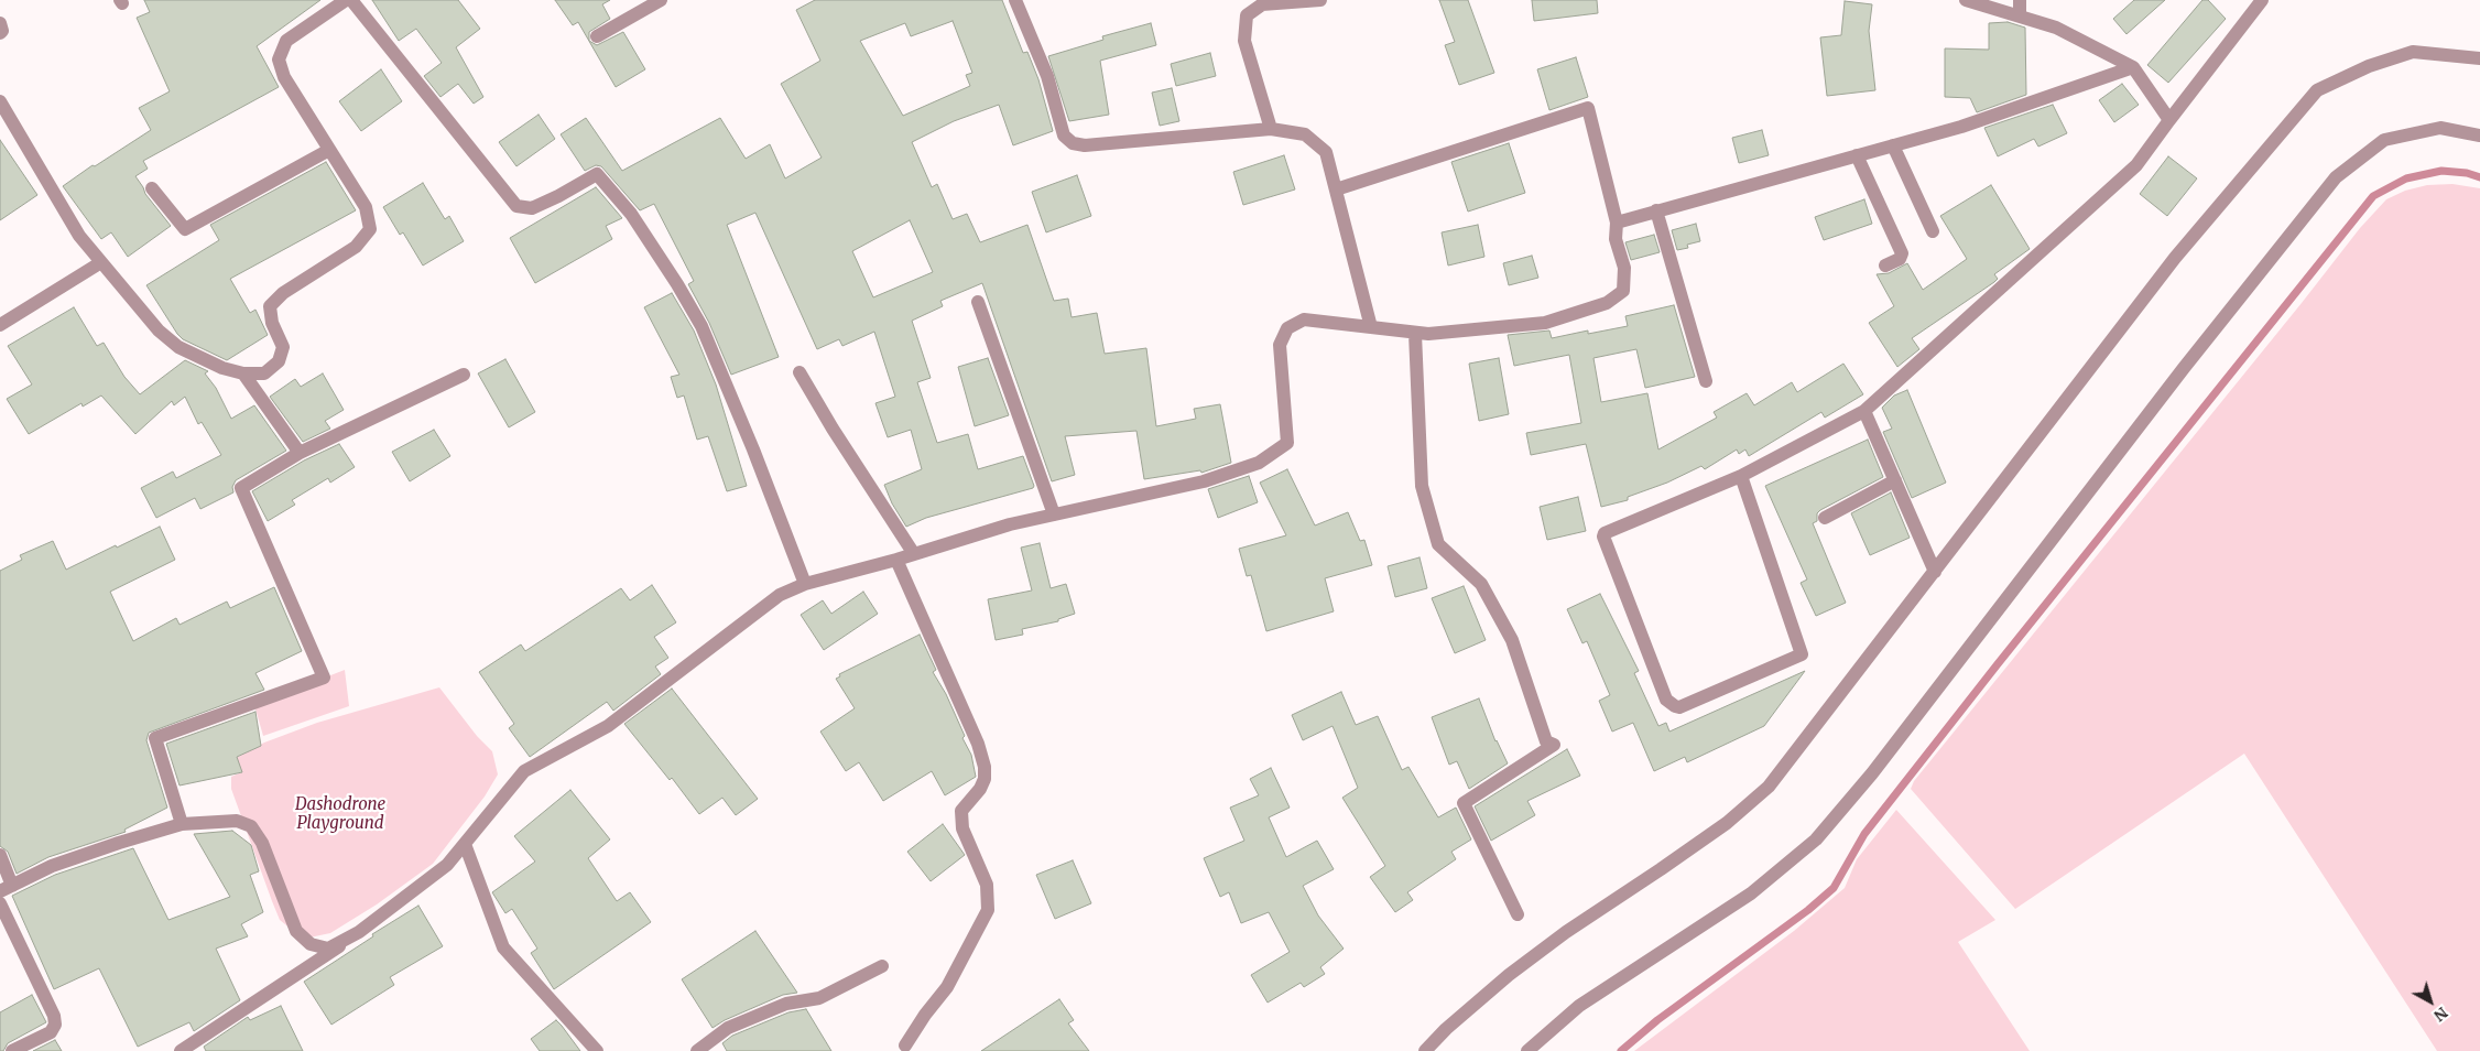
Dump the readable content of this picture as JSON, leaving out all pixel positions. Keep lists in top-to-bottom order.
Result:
{
  "parks": ["Dashodrone Playground"],
  "north": "bottom right"
}
